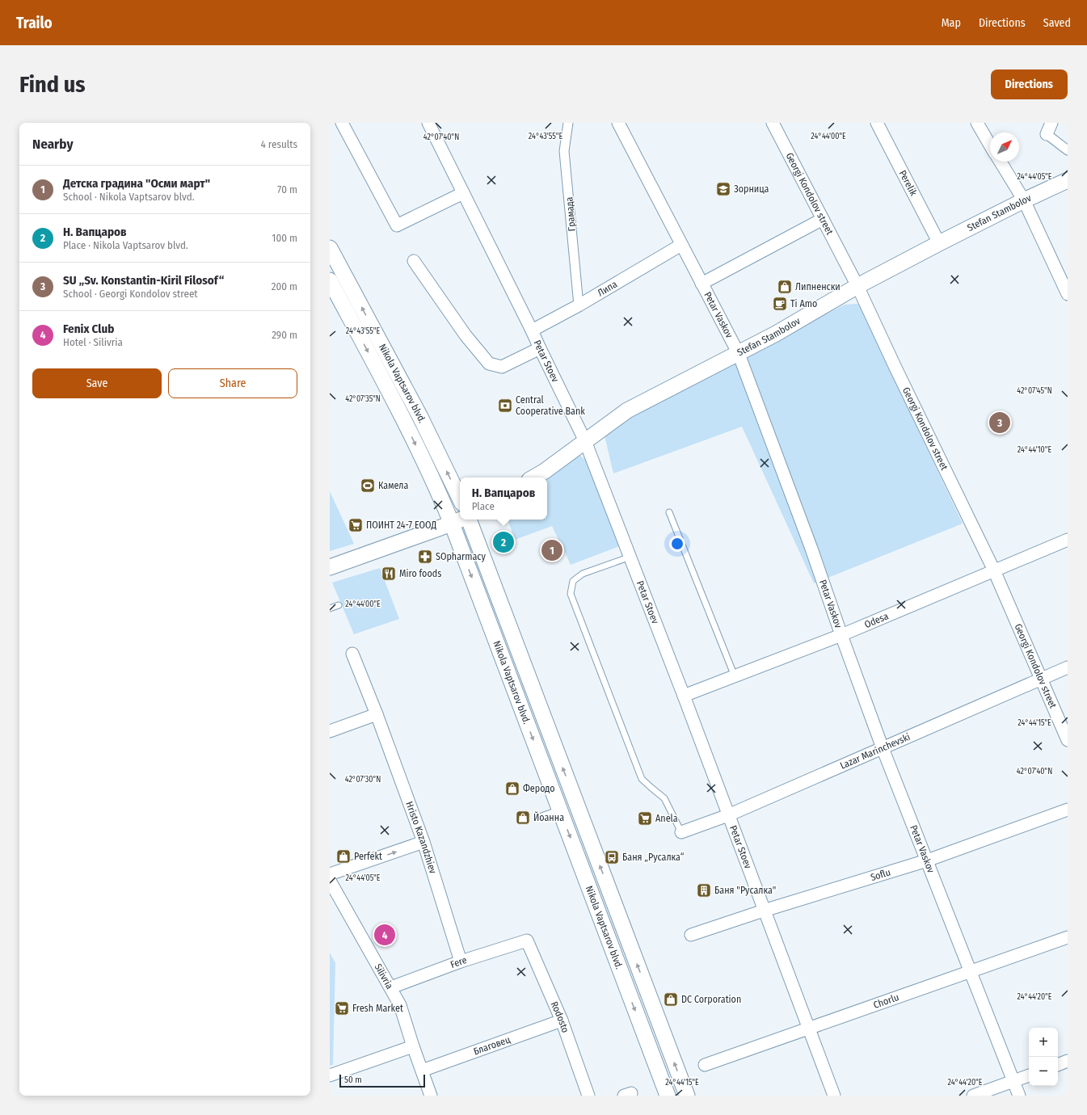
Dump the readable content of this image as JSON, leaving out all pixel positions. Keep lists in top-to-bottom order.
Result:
{
  "streets": {
    "street": [
      "Perelik",
      "Georgi Kondolov street",
      "Stefan Stambolov",
      "Грамада",
      "Липа",
      "Petar Vaskov",
      "Petar Stoev",
      "Nikola Vaptsarov blvd.",
      "Odesa",
      "Lazar Marinchevski",
      "Hristo Kazandzhiev",
      "Soflu",
      "Fere",
      "Silivria",
      "Chorlu",
      "Rodosto",
      "Благовец"
    ]
  },
  "crossings": [
    ["Perelik", "Stefan Stambolov"],
    ["Georgi Kondolov street", "Stefan Stambolov"],
    ["Georgi Kondolov street", "Odesa"],
    ["Georgi Kondolov street", "Lazar Marinchevski"],
    ["Stefan Stambolov", "Petar Vaskov"],
    ["Stefan Stambolov", "Petar Stoev"],
    ["Грамада", "Липа"],
    ["Липа", "Petar Vaskov"],
    ["Липа", "Petar Stoev"],
    ["Petar Vaskov", "Odesa"],
    ["Petar Vaskov", "Lazar Marinchevski"],
    ["Petar Vaskov", "Soflu"],
    ["Petar Vaskov", "Chorlu"],
    ["Petar Stoev", "Odesa"],
    ["Petar Stoev", "Lazar Marinchevski"],
    ["Petar Stoev", "Soflu"],
    ["Petar Stoev", "Chorlu"],
    ["Hristo Kazandzhiev", "Fere"],
    ["Fere", "Silivria"],
    ["Fere", "Rodosto"],
    ["Silivria", "Благовец"],
    ["Rodosto", "Благовец"]
  ],
  "places": {
    "school or university": ["Зорница"],
    "shop": [
      "Липненски",
      "Феродо",
      "Йоанна",
      "Perfekt",
      "DC Corporation"
    ],
    "cafe": ["Ti Amo"],
    "bank": ["Central Cooperative Bank"],
    "sports": ["Камела"],
    "supermarket": ["ПОИНТ 24-7 ЕООД", "Anela", "Fresh Market"],
    "pharmacy": ["SOpharmacy"],
    "restaurant": ["Miro foods"],
    "bus stop": ["Баня „Русалка“"],
    "building": ["Баня \"Русалка\""]
  },
  "scale_bar": "50 m",
  "north": "top right",
  "page": {
    "header": "Trailo",
    "nav": ["Map", "Directions", "Saved"],
    "buttons": [
      "Directions",
      ["Save", "Share"]
    ],
    "title": "Find us",
    "heading": ["Nearby", "4 results"],
    "list": [
      {
        "mark": "1",
        "name": "Детска градина \"Осми март\"",
        "note": "School · Nikola Vaptsarov blvd.",
        "value": "70 m"
      },
      {
        "mark": "2",
        "name": "Н. Вапцаров",
        "note": "Place · Nikola Vaptsarov blvd.",
        "value": "100 m"
      },
      {
        "mark": "3",
        "name": "SU „Sv. Konstantin-Kiril Filosof“",
        "note": "School · Georgi Kondolov street",
        "value": "200 m"
      },
      {
        "mark": "4",
        "name": "Fenix Club",
        "note": "Hotel · Silivria",
        "value": "290 m"
      }
    ],
    "pins": [
      "3",
      "2",
      "1",
      "4"
    ],
    "popup": ["Н. Вапцаров", "Place"],
    "map_buttons": ["+", "−"],
    "scale": "50 m"
  },
  "coordinates": [
    "24°43'55\"E",
    "24°44'00\"E",
    "42°07'40\"N",
    "24°44'05\"E",
    "42°07'45\"N",
    "42°07'35\"N",
    "24°44'10\"E",
    "24°44'15\"E",
    "42°07'30\"N",
    "24°44'20\"E"
  ]
}
